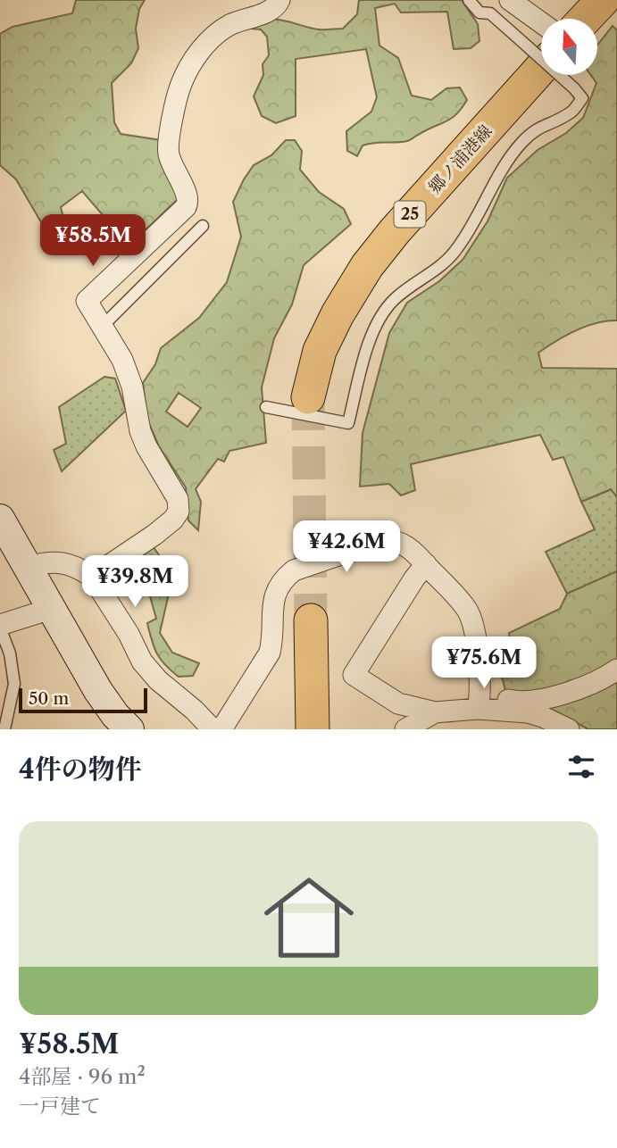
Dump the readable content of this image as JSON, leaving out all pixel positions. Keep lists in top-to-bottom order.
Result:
{
  "streets": {
    "main road": ["郷ノ浦港線", "25"]
  },
  "scale_bar": "50 m",
  "north": "top",
  "page": {
    "price": [
      "¥58.5M",
      "¥42.6M",
      "¥39.8M",
      "¥75.6M"
    ],
    "scale": "50 m",
    "heading": "4件の物件",
    "list": [
      {
        "name": "¥58.5M",
        "note": "4部屋 · 96 m² · 一戸建て"
      }
    ]
  }
}
